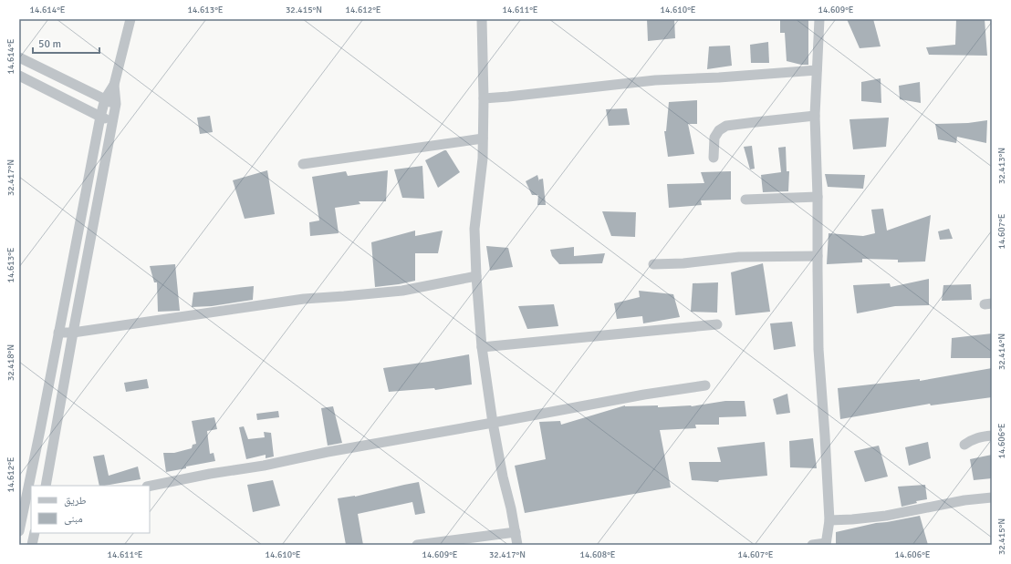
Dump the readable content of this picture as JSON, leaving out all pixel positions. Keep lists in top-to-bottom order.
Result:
{
  "legend": ["طريق", "مبنى"],
  "scale_bar": "50 m",
  "coordinates": [
    "14.614°E",
    "14.613°E",
    "32.415°N",
    "14.612°E",
    "14.611°E",
    "14.610°E",
    "14.609°E",
    "32.413°N",
    "32.417°N",
    "14.607°E",
    "32.414°N",
    "32.418°N",
    "14.606°E",
    "14.608°E"
  ]
}
